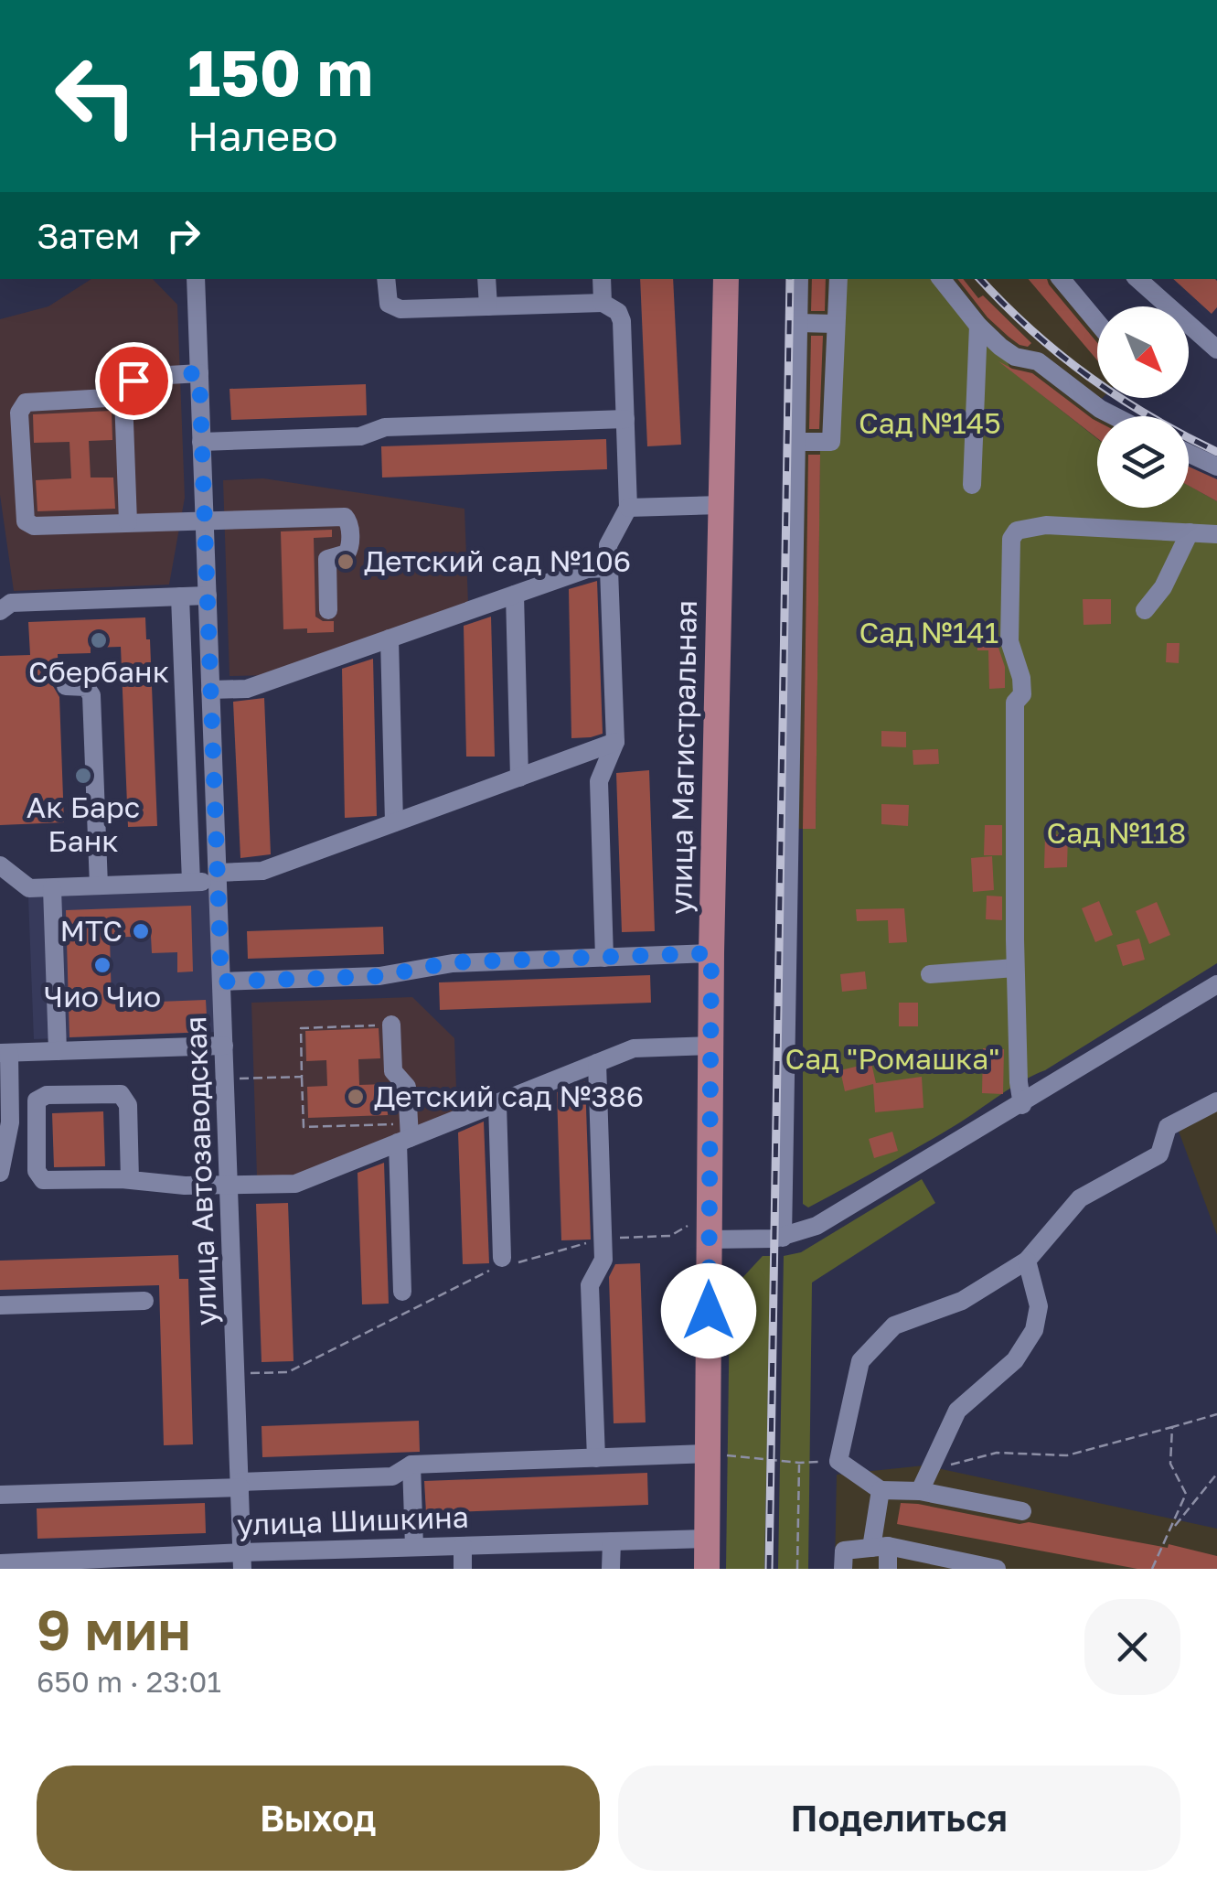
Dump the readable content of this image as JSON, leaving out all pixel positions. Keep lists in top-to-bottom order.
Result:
{
  "streets": {
    "main road": ["улица Магистральная"],
    "street": ["улица Автозаводская", "улица Шишкина"]
  },
  "crossings": [
    ["улица Магистральная", "улица Шишкина"],
    ["улица Автозаводская", "улица Шишкина"]
  ],
  "parks": [
    "Сад №145",
    "Сад №141",
    "Сад №118",
    "Сад \"Ромашка\""
  ],
  "places": [
    "Детский сад №106",
    "Сбербанк",
    "Ак Барс Банк",
    "МТС",
    "Чио Чио",
    "Детский сад №386"
  ],
  "north": "bottom right",
  "page": {
    "turn": ["150 m", "Налево"],
    "then": "Затем",
    "heading": ["9 мин", "650 m · 23:01"],
    "buttons": ["Выход", "Поделиться"]
  }
}
